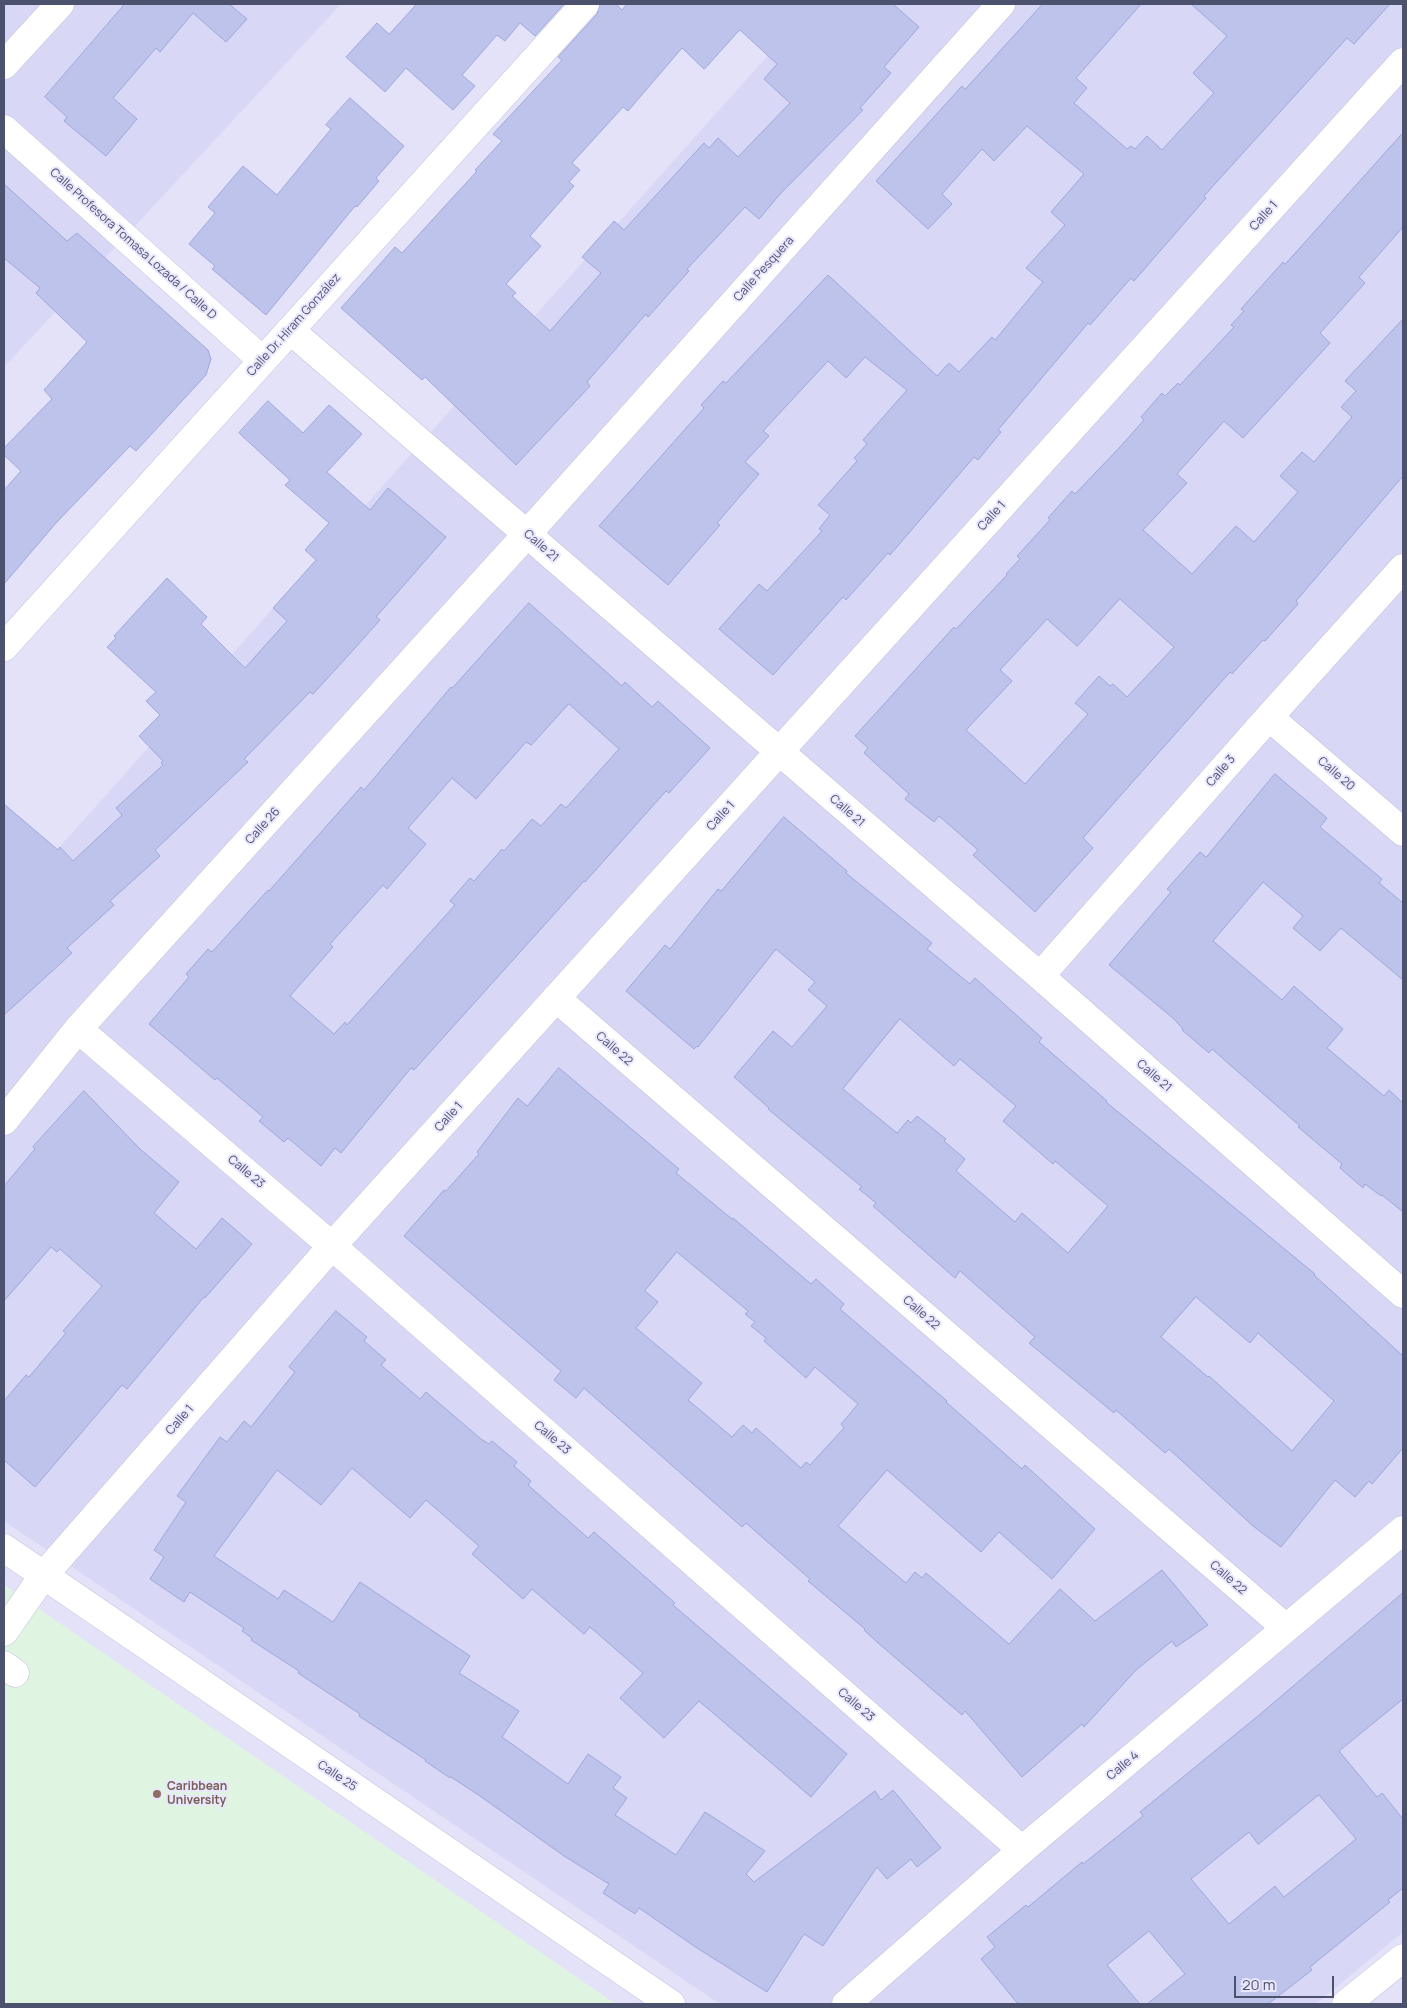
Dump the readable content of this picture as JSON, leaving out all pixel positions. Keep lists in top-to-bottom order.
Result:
{
  "streets": {
    "street": [
      "Calle 1",
      "Calle Profesora Tomasa Lozada / Calle D",
      "Calle Pesquera",
      "Calle Dr. Hiram González",
      "Calle 21",
      "Calle 3",
      "Calle 20",
      "Calle 26",
      "Calle 22",
      "Calle 23",
      "Calle 4",
      "Calle 25"
    ]
  },
  "crossings": [
    ["Calle 1", "Calle 21"],
    ["Calle 1", "Calle 22"],
    ["Calle 1", "Calle 23"],
    ["Calle 1", "Calle 25"],
    ["Calle Profesora Tomasa Lozada / Calle D", "Calle Dr. Hiram González"],
    ["Calle Pesquera", "Calle 21"],
    ["Calle Pesquera", "Calle 26"],
    ["Calle Dr. Hiram González", "Calle 21"],
    ["Calle 21", "Calle 3"],
    ["Calle 21", "Calle 26"],
    ["Calle 3", "Calle 20"],
    ["Calle 26", "Calle 23"],
    ["Calle 22", "Calle 4"],
    ["Calle 23", "Calle 4"]
  ],
  "places": ["Caribbean University"],
  "scale_bar": "20 m"
}
